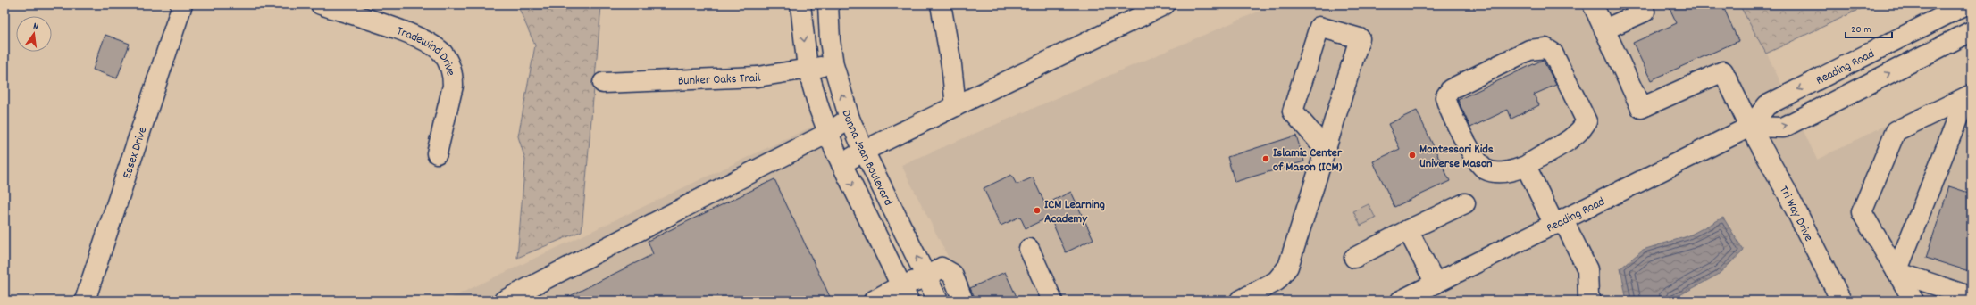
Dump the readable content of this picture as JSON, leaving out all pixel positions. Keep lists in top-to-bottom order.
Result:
{
  "streets": {
    "street": [
      "Tradewind Drive",
      "Reading Road",
      "Bunker Oaks Trail",
      "Essex Drive",
      "Donna Jean Boulevard",
      "Tri Way Drive"
    ]
  },
  "crossings": [
    ["Reading Road", "Tri Way Drive"],
    ["Bunker Oaks Trail", "Donna Jean Boulevard"]
  ],
  "places": ["Montessori Kids Universe Mason", "Islamic Center of Mason (ICM)", "ICM Learning Academy"],
  "scale_bar": "20 m",
  "north": "top"
}
